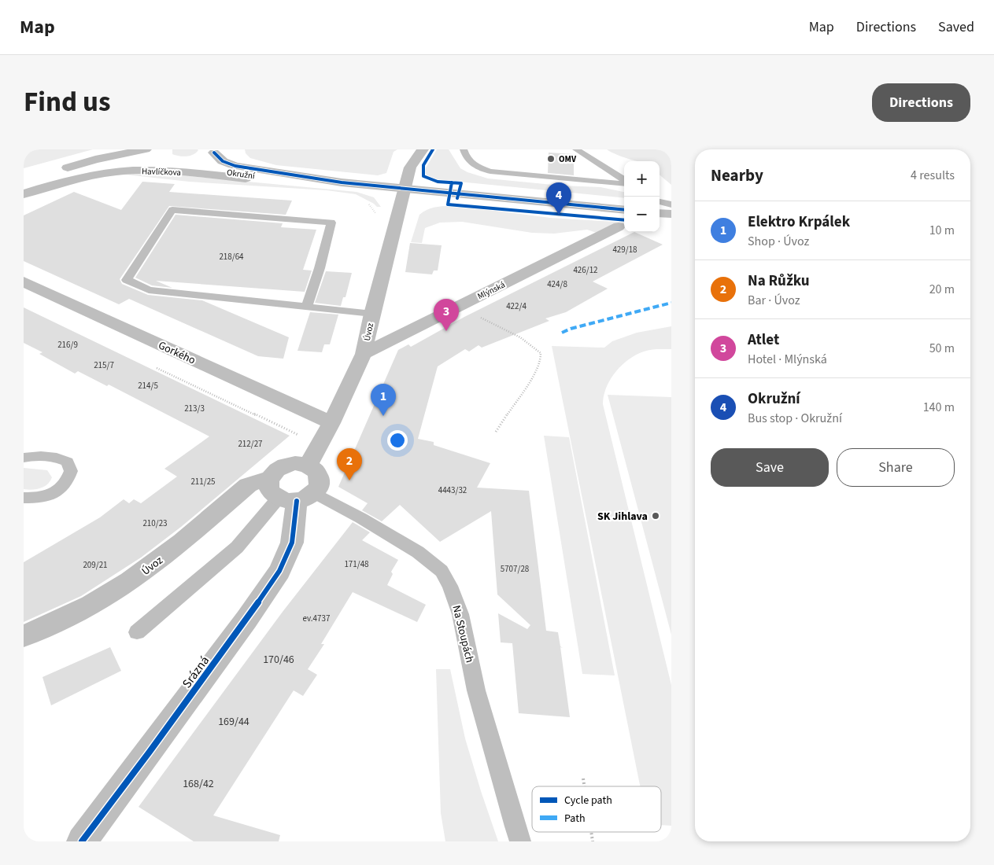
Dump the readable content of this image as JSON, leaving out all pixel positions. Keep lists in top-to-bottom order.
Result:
{
  "streets": {
    "street": [
      "Havlíčkova",
      "Okružní",
      "Mlýnská",
      "Úvoz",
      "Gorkého",
      "Srázná"
    ],
    "lane": ["Na Stoupách"]
  },
  "crossings": [
    ["Havlíčkova", "Okružní"],
    ["Okružní", "Úvoz"],
    ["Mlýnská", "Úvoz"],
    ["Úvoz", "Gorkého"],
    ["Úvoz", "Na Stoupách"],
    ["Úvoz", "Srázná"],
    ["Na Stoupách", "Srázná"]
  ],
  "places": ["OMV", "SK Jihlava"],
  "house_numbers": [
    "429/18",
    "218/64",
    "426/12",
    "424/8",
    "422/4",
    "216/9",
    "215/7",
    "214/5",
    "213/3",
    "212/27",
    "211/25",
    "4443/32",
    "210/23",
    "171/48",
    "209/21",
    "5707/28",
    "ev.4737",
    "170/46",
    "169/44",
    "168/42"
  ],
  "legend": ["Cycle path", "Path"],
  "page": {
    "header": "Map",
    "nav": ["Map", "Directions", "Saved"],
    "title": "Find us",
    "buttons": [
      "Directions",
      ["Save", "Share"]
    ],
    "heading": ["Nearby", "4 results"],
    "map_buttons": ["+", "−"],
    "pins": [
      "4",
      "3",
      "1",
      "2"
    ],
    "list": [
      {
        "mark": "1",
        "name": "Elektro Krpálek",
        "note": "Shop · Úvoz",
        "value": "10 m"
      },
      {
        "mark": "2",
        "name": "Na Růžku",
        "note": "Bar · Úvoz",
        "value": "20 m"
      },
      {
        "mark": "3",
        "name": "Atlet",
        "note": "Hotel · Mlýnská",
        "value": "50 m"
      },
      {
        "mark": "4",
        "name": "Okružní",
        "note": "Bus stop · Okružní",
        "value": "140 m"
      }
    ]
  }
}
